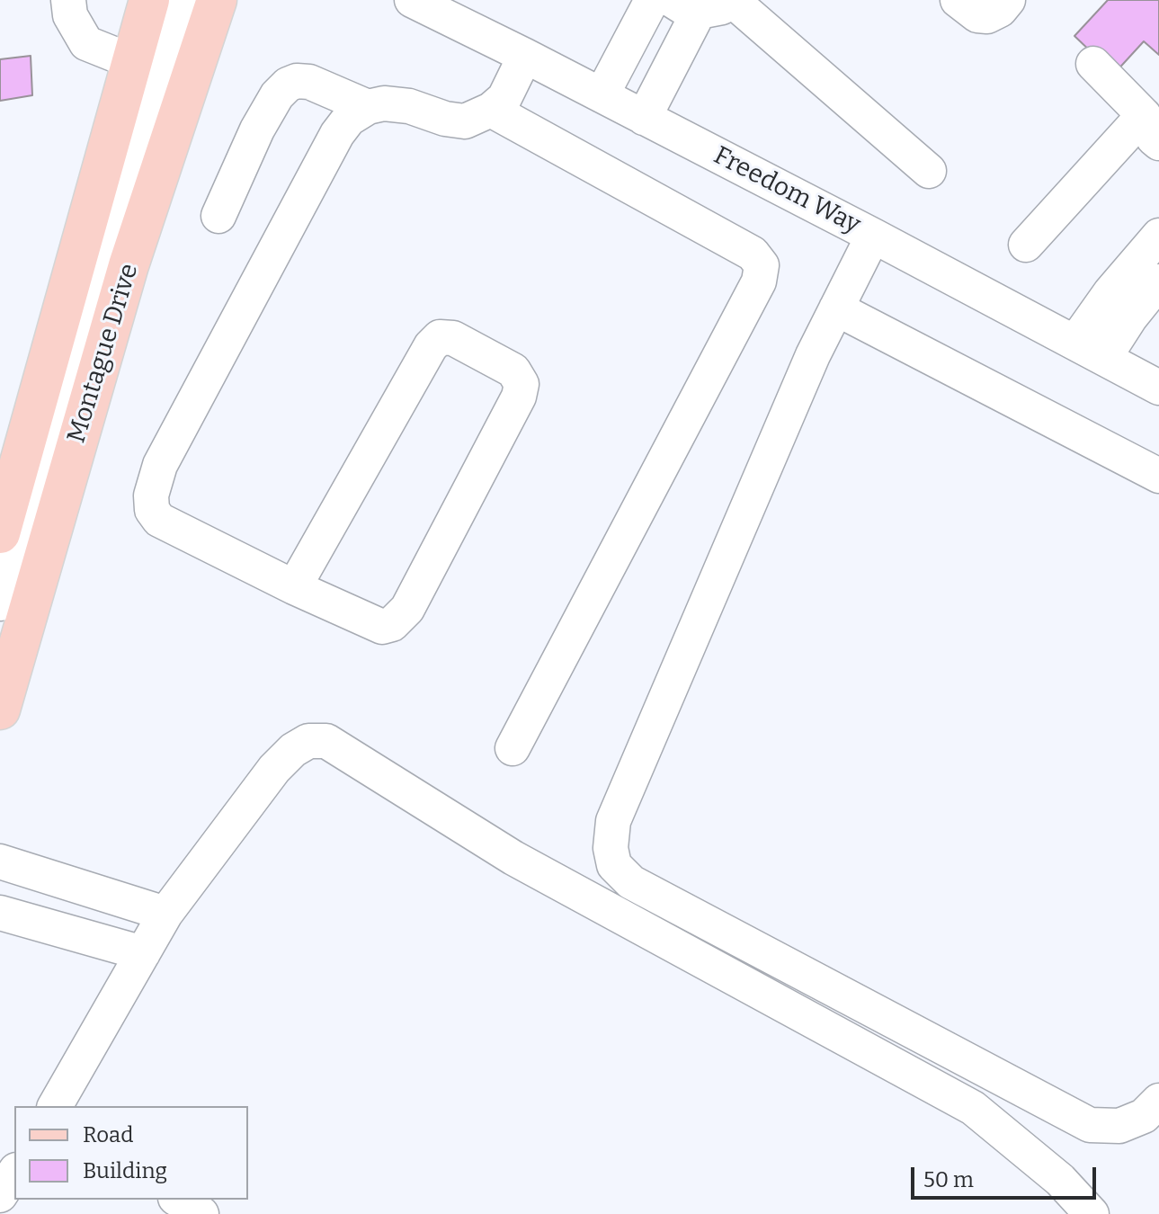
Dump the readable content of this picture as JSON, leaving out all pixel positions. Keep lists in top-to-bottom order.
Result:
{
  "streets": {
    "main road": ["Montague Drive"],
    "street": ["Freedom Way"]
  },
  "legend": ["Road", "Building"],
  "scale_bar": "50 m"
}
